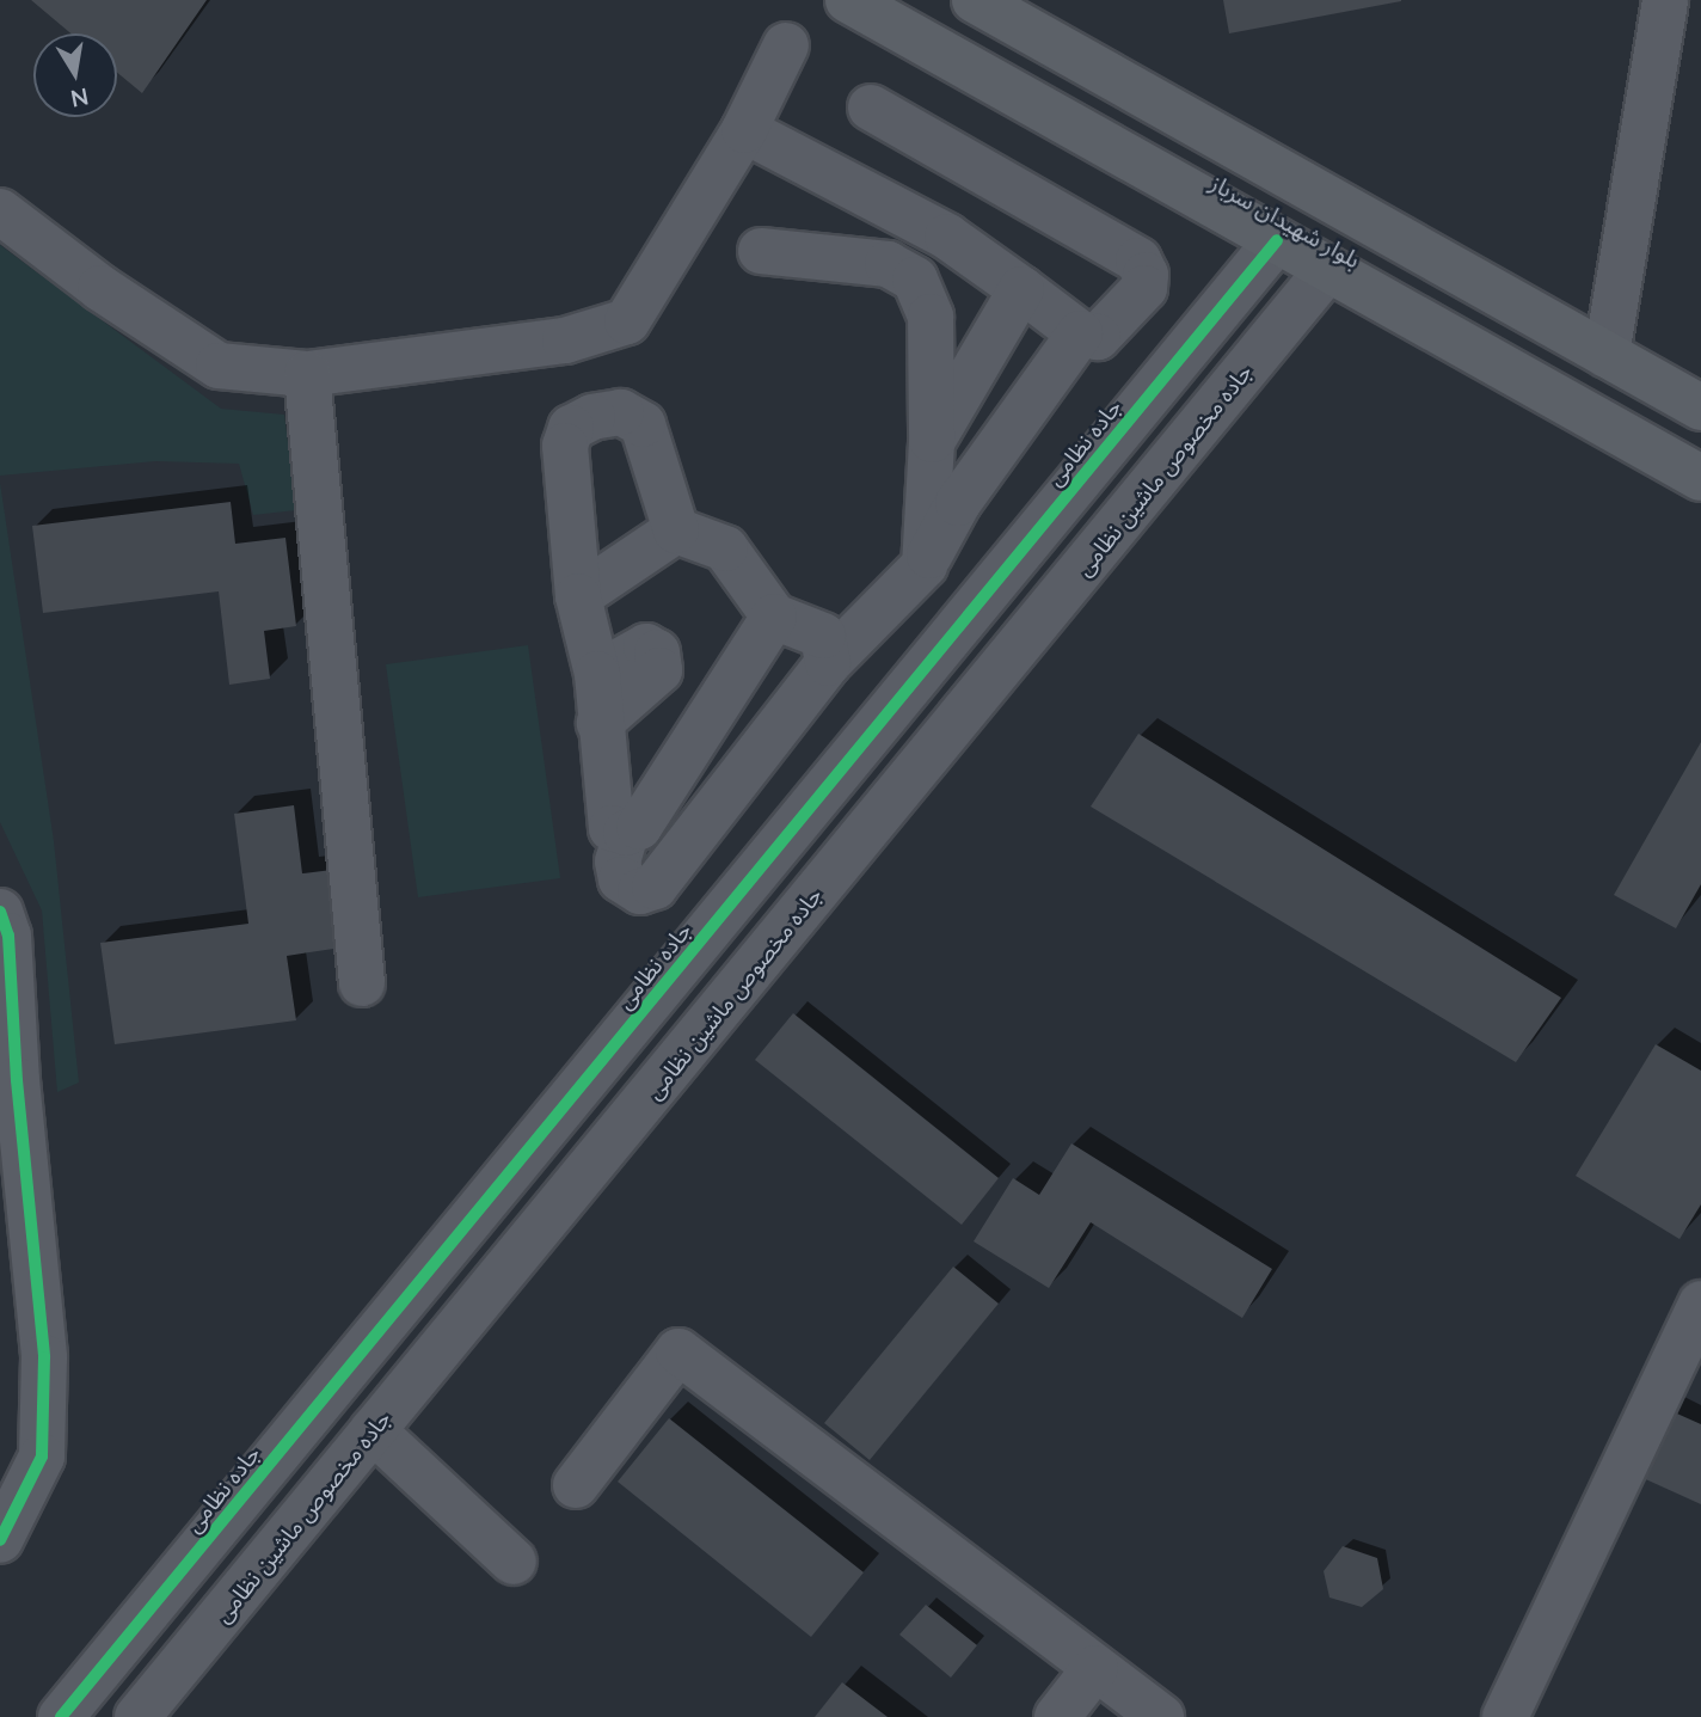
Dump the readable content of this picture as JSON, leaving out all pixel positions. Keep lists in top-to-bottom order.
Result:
{
  "streets": {
    "main road": ["بلوار شهیدان سرباز"],
    "street": ["جاده نظامی", "جاده مخصوص ماشین نظامی"]
  },
  "crossings": [
    ["بلوار شهیدان سرباز", "جاده نظامی"],
    ["بلوار شهیدان سرباز", "جاده مخصوص ماشین نظامی"]
  ],
  "north": "bottom"
}
